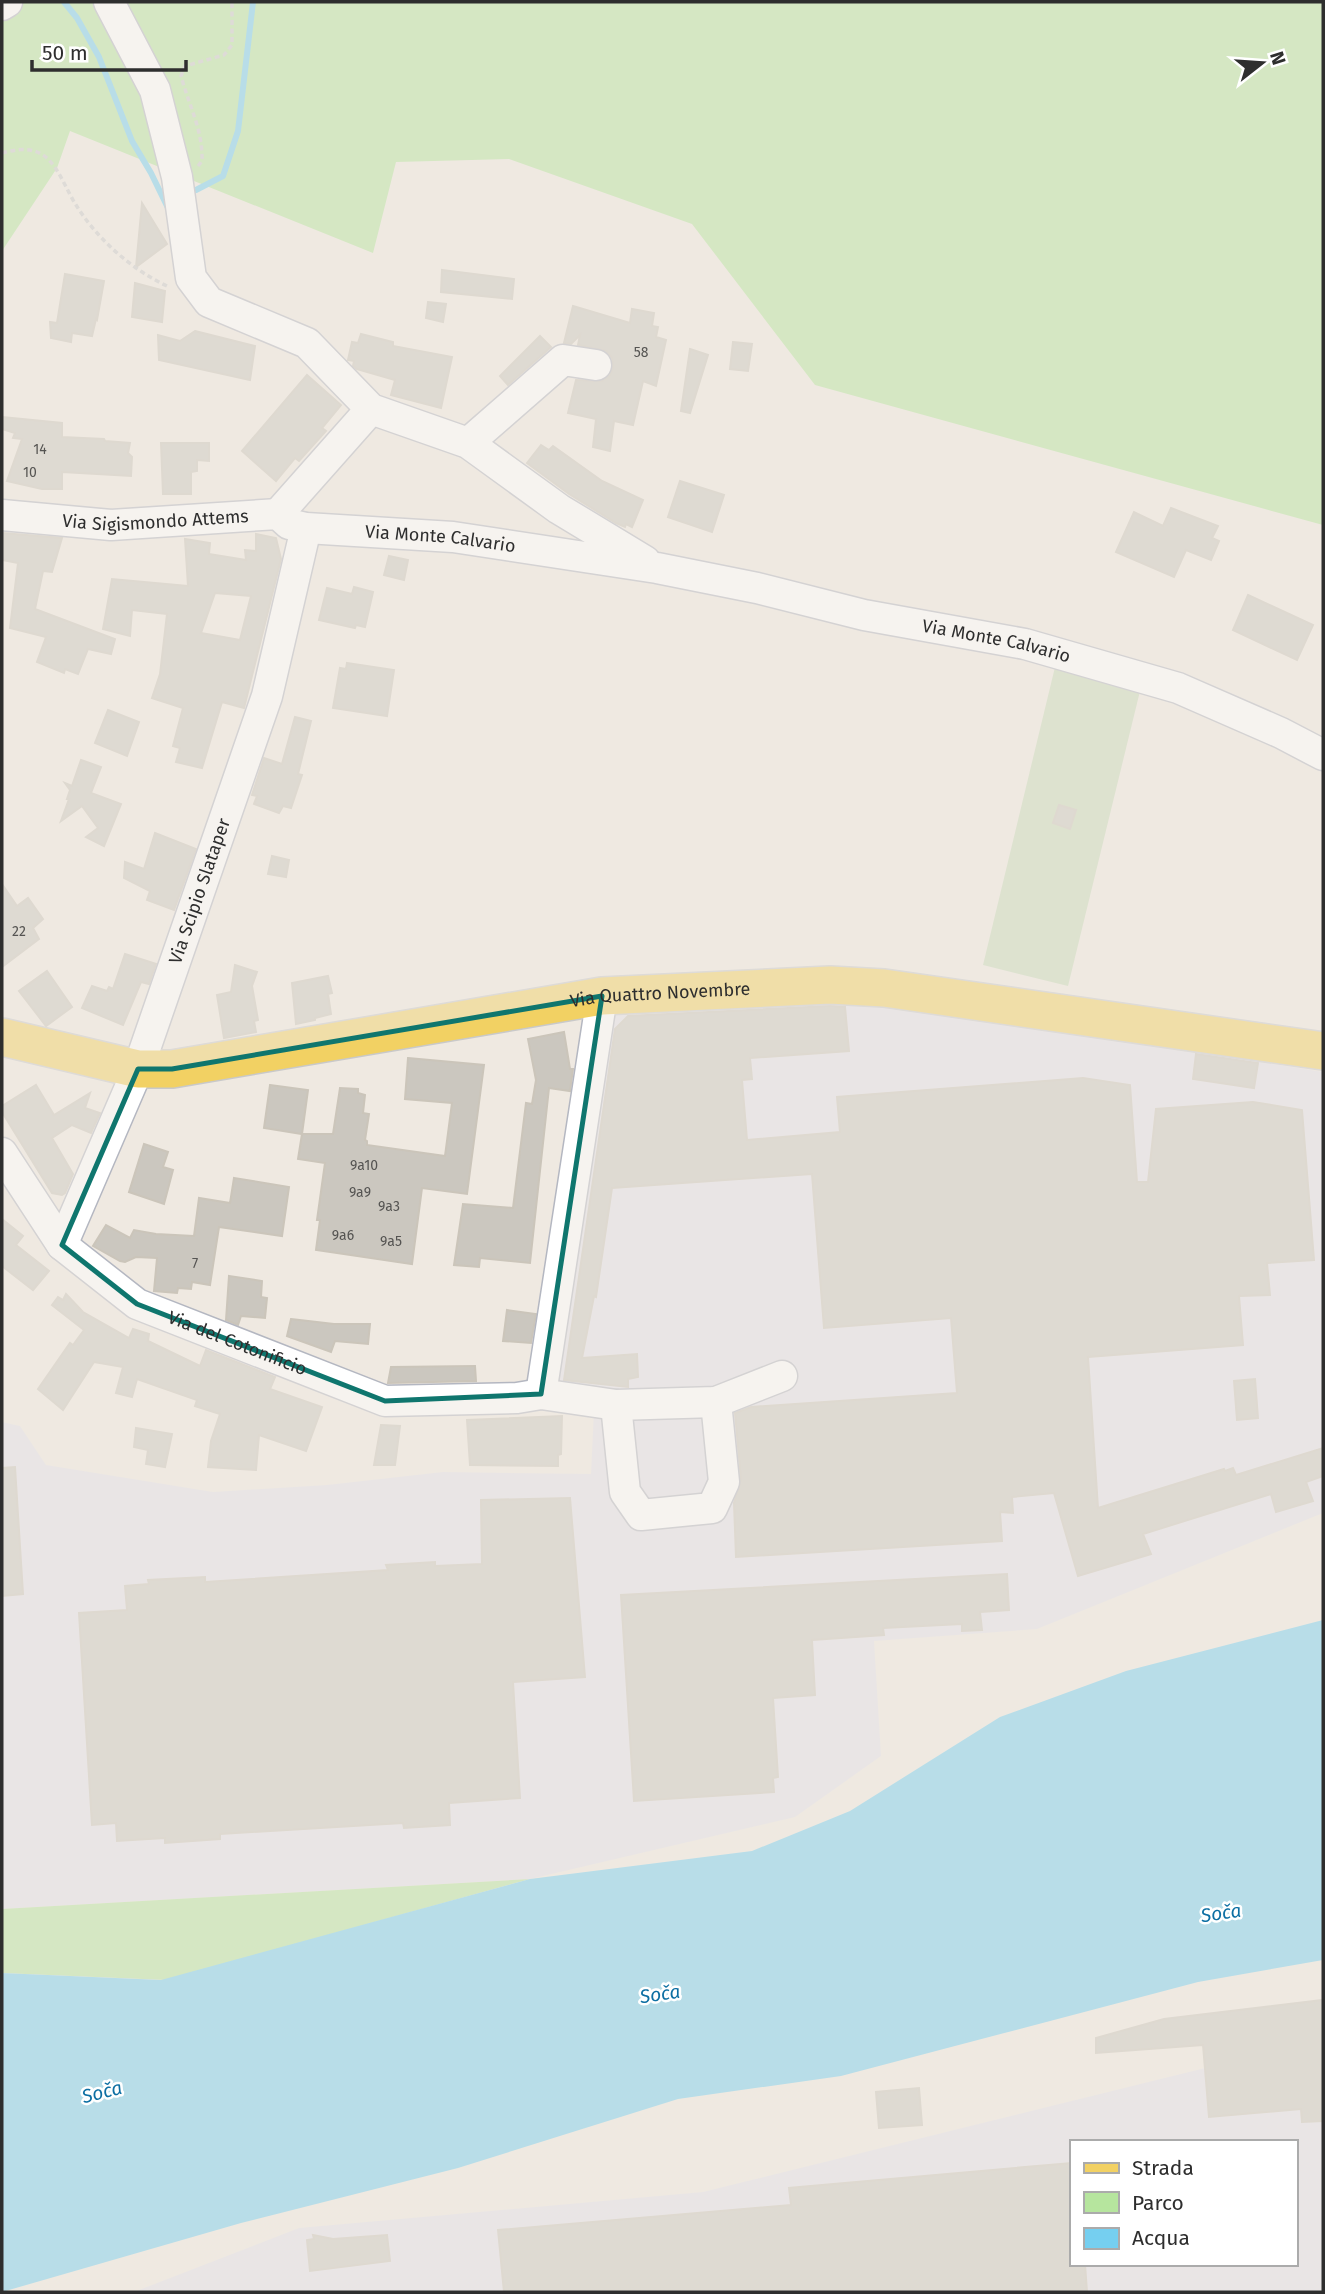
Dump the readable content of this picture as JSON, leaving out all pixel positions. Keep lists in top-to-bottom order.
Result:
{
  "streets": {
    "main road": ["Via Quattro Novembre"],
    "street": [
      "Via Sigismondo Attems",
      "Via Monte Calvario",
      "Via Scipio Slataper",
      "Via del Cotonificio"
    ]
  },
  "crossings": [
    ["Via Monte Calvario", "Via Scipio Slataper"],
    ["Via Scipio Slataper", "Via Quattro Novembre"],
    ["Via Scipio Slataper", "Via del Cotonificio"]
  ],
  "water": ["Soča"],
  "house_numbers": [
    "58",
    "14",
    "10",
    "22",
    "9a10",
    "9a9",
    "9a3",
    "9a6",
    "9a5",
    "7"
  ],
  "legend": ["Strada", "Parco", "Acqua"],
  "scale_bar": "50 m",
  "north": "right"
}
